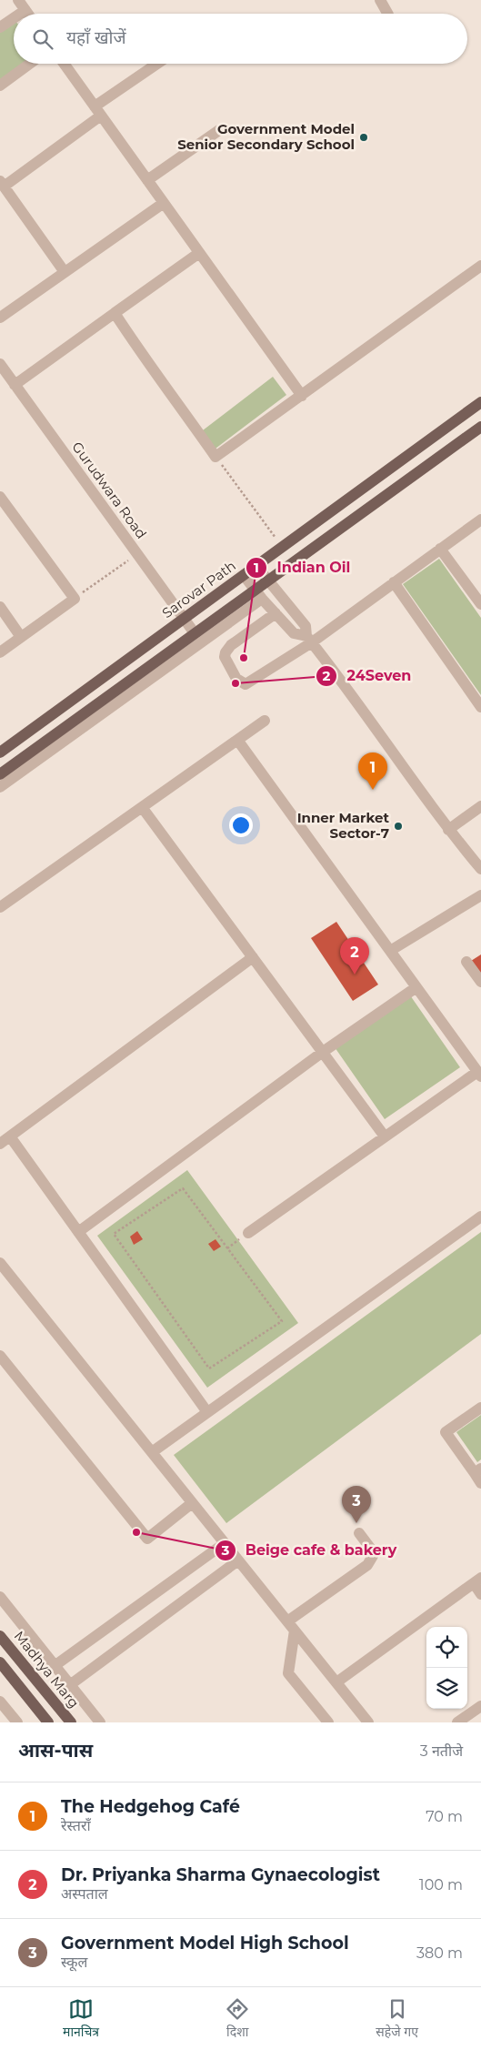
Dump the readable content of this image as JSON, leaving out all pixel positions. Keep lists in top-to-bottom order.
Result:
{
  "streets": {
    "main road": ["Sarovar Path", "Madhya Marg"],
    "street": ["Gurudwara Road"]
  },
  "crossings": [
    ["Gurudwara Road", "Sarovar Path"]
  ],
  "places": [
    "Government Model Senior Secondary School",
    "Indian Oil",
    "24Seven",
    "Inner Market Sector-7",
    "Beige cafe & bakery"
  ],
  "page": {
    "search": "यहाँ खोजें",
    "pins": ["1", "2", "3"],
    "heading": ["आस-पास", "3 नतीजे"],
    "list": [
      {
        "mark": "1",
        "name": "The Hedgehog Café",
        "note": "रेस्तराँ",
        "value": "70 m"
      },
      {
        "mark": "2",
        "name": "Dr. Priyanka Sharma Gynaecologist",
        "note": "अस्पताल",
        "value": "100 m"
      },
      {
        "mark": "3",
        "name": "Government Model High School",
        "note": "स्कूल",
        "value": "380 m"
      }
    ],
    "nav": ["मानचित्र", "दिशा", "सहेजे गए"]
  }
}
